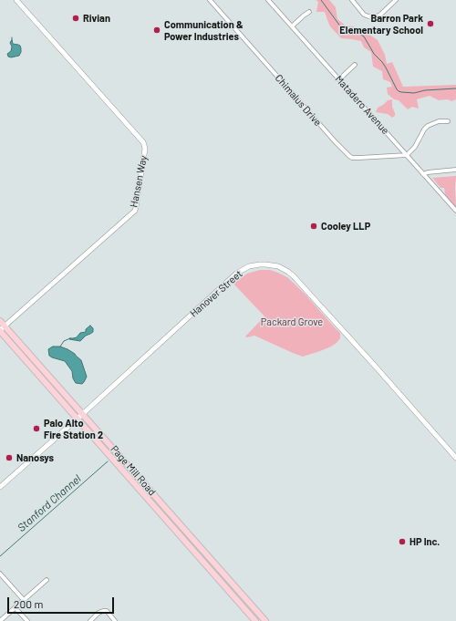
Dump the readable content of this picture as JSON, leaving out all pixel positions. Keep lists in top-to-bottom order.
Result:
{
  "streets": {
    "main road": ["Page Mill Road"],
    "street": [
      "Chimalus Drive",
      "Matadero Avenue",
      "Hansen Way",
      "Hanover Street"
    ]
  },
  "crossings": [
    ["Chimalus Drive", "Matadero Avenue"],
    ["Hansen Way", "Page Mill Road"],
    ["Hanover Street", "Page Mill Road"]
  ],
  "water": ["Stanford Channel"],
  "parks": ["Packard Grove"],
  "places": [
    "Rivian",
    "Barron Park Elementary School",
    "Communication & Power Industries",
    "Cooley LLP",
    "Palo Alto Fire Station 2",
    "Nanosys",
    "HP Inc."
  ],
  "scale_bar": "200 m"
}
